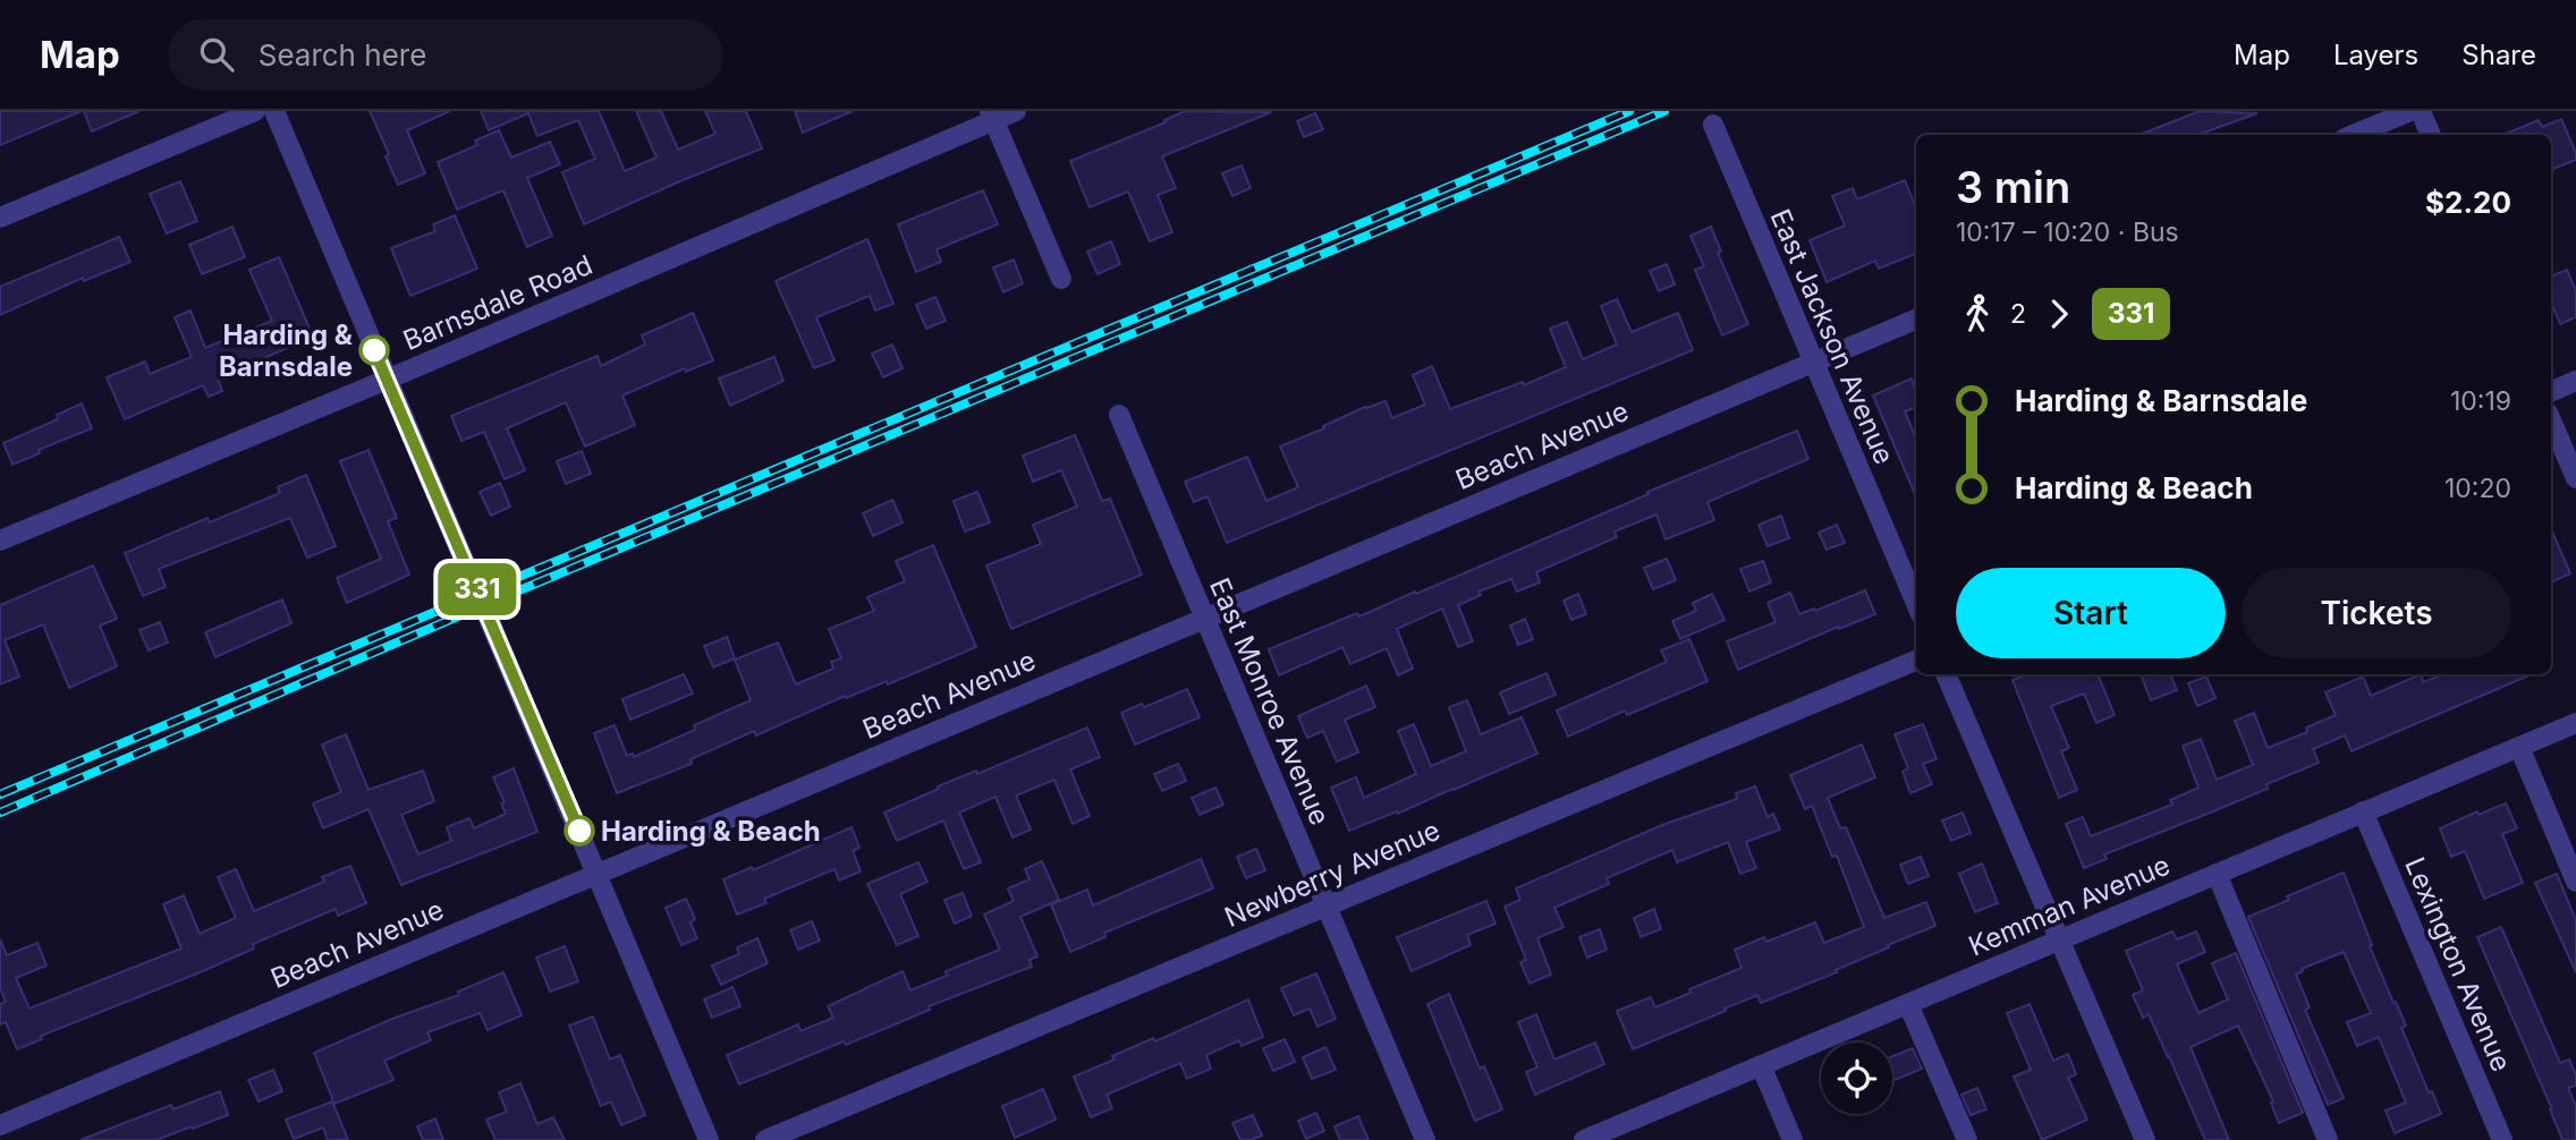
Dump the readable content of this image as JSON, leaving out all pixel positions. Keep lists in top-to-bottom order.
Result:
{
  "streets": {
    "street": [
      "Barnsdale Road",
      "East Jackson Avenue",
      "Beach Avenue",
      "East Monroe Avenue",
      "Newberry Avenue",
      "Kemman Avenue",
      "Lexington Avenue"
    ]
  },
  "crossings": [
    ["East Jackson Avenue", "Beach Avenue"],
    ["Beach Avenue", "East Monroe Avenue"],
    ["East Monroe Avenue", "Newberry Avenue"],
    ["Kemman Avenue", "Lexington Avenue"]
  ],
  "places": ["Harding & Barnsdale", "Harding & Beach"],
  "lines": ["bus line 331"],
  "page": {
    "header": "Map",
    "search": "Search here",
    "nav": ["Map", "Layers", "Share"],
    "on_map": "331",
    "heading": ["3 min", "10:17 – 10:20 · Bus", "$2.20"],
    "legs": ["2", "331"],
    "list": [
      {
        "name": "Harding & Barnsdale",
        "value": "10:19"
      },
      {
        "name": "Harding & Beach",
        "value": "10:20"
      }
    ],
    "buttons": ["Start", "Tickets"]
  }
}
